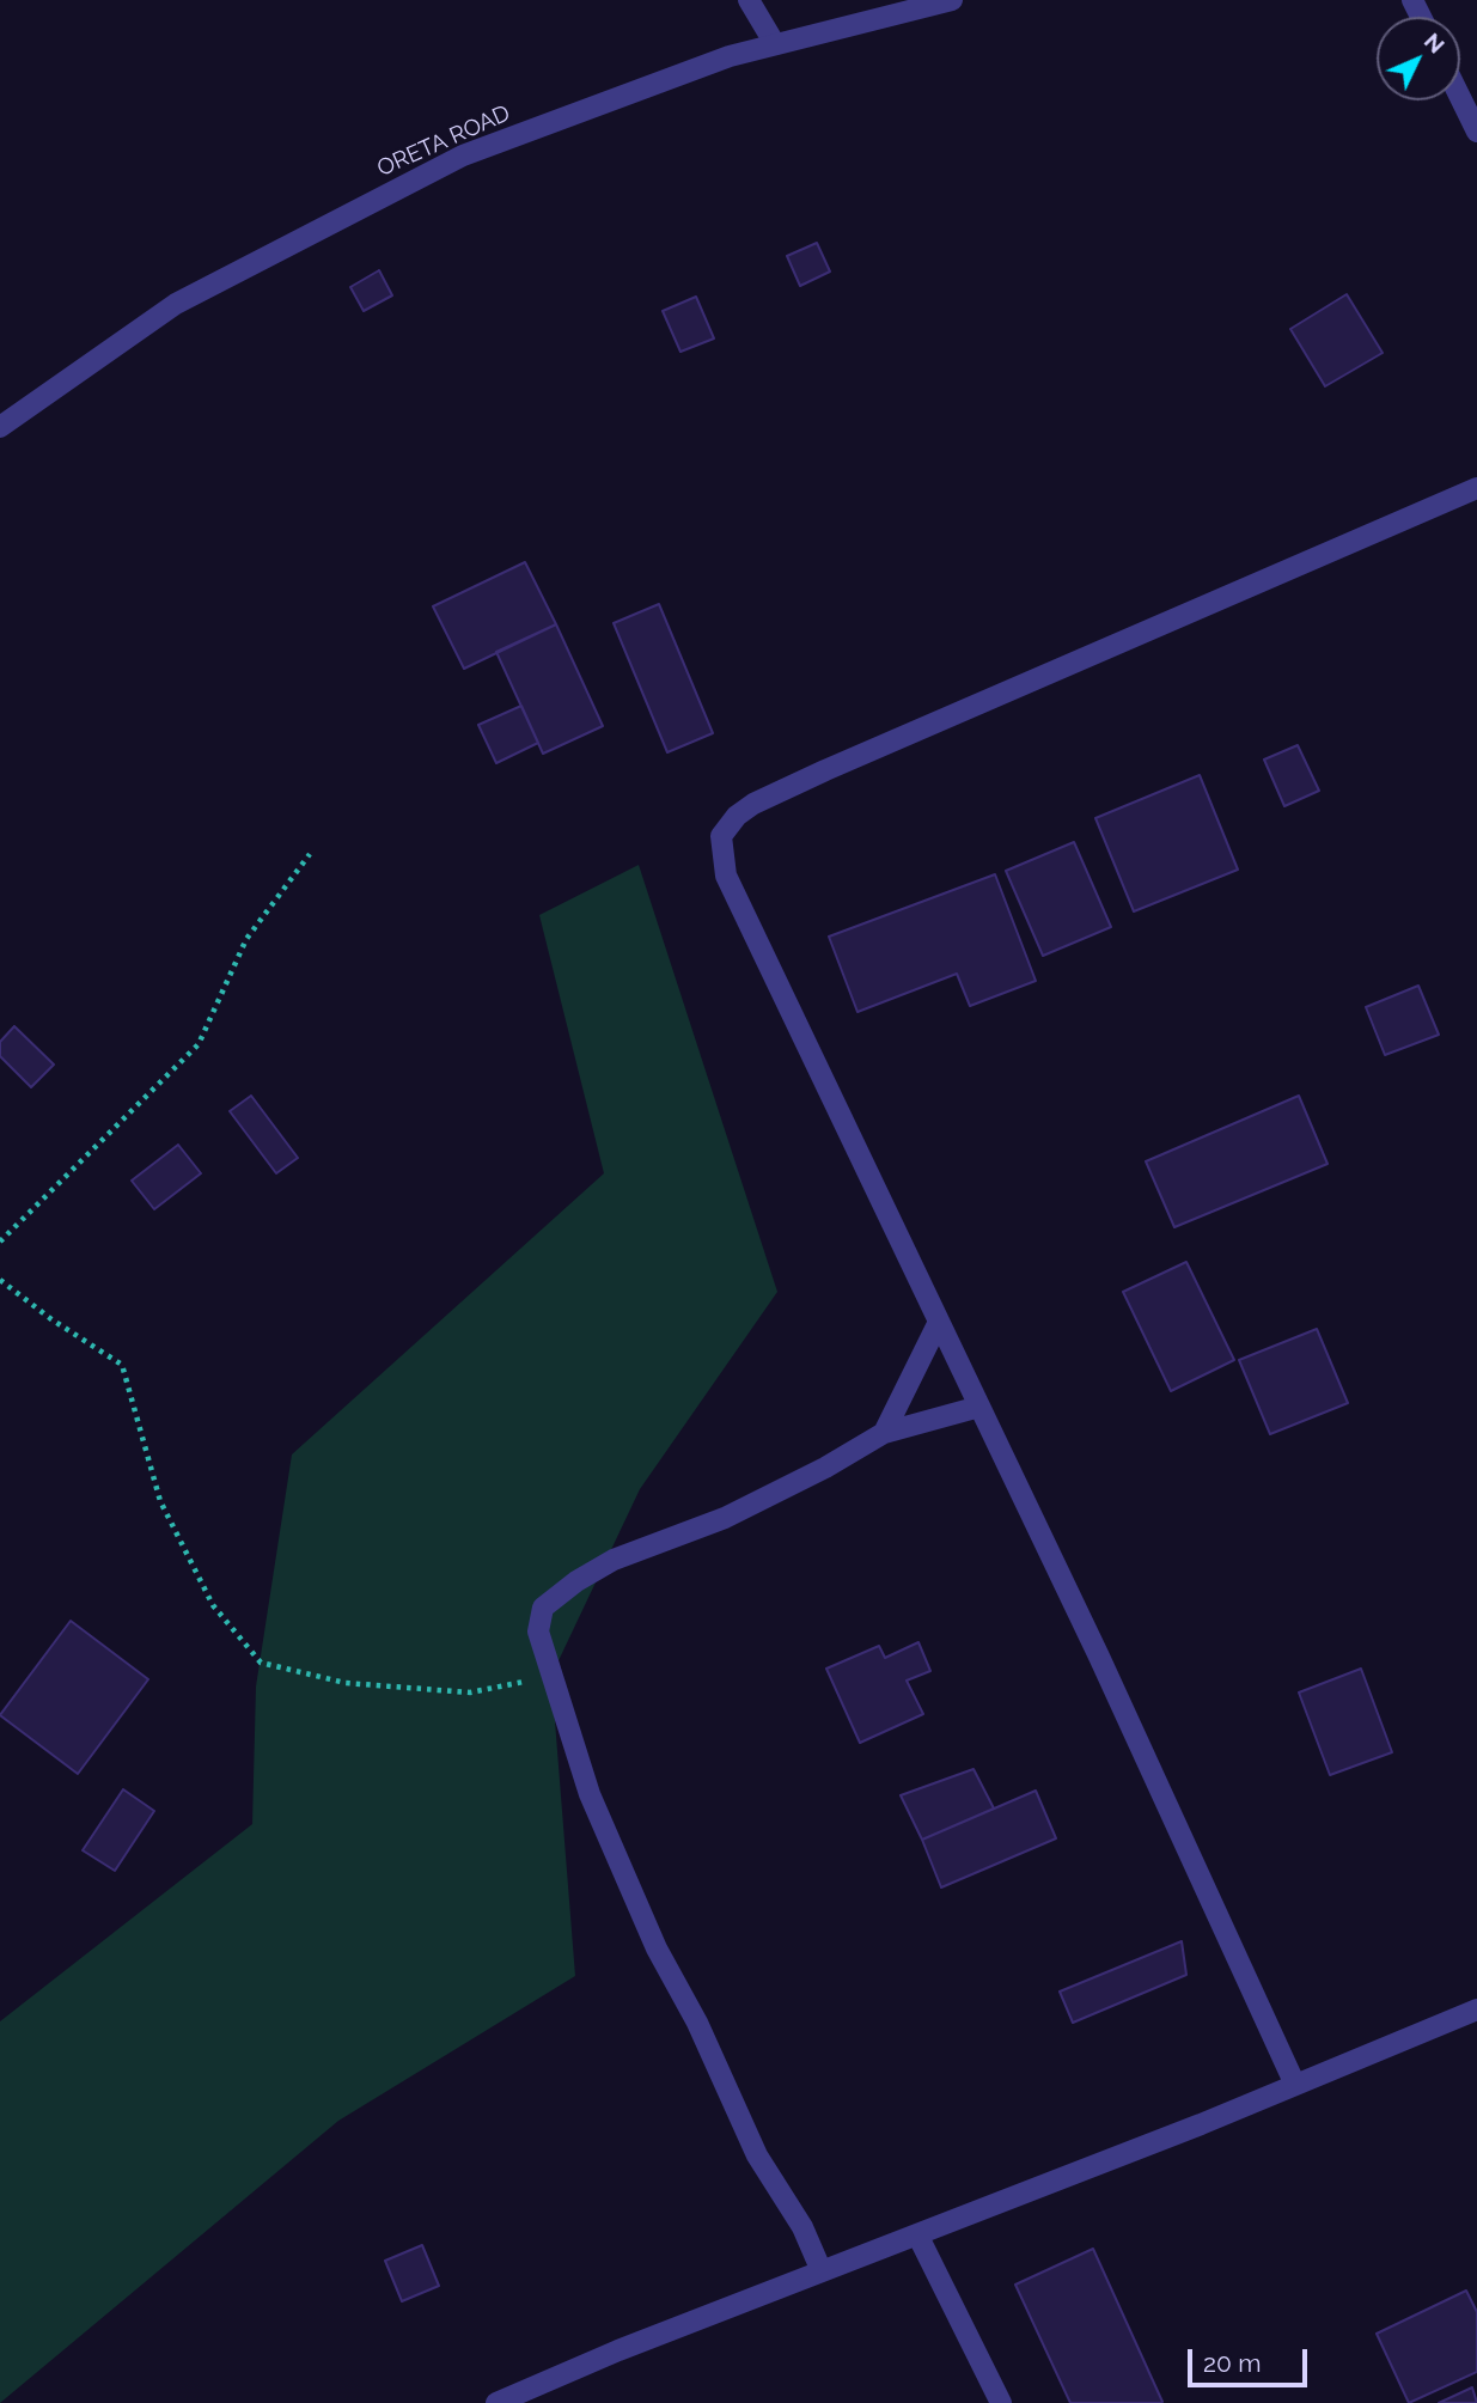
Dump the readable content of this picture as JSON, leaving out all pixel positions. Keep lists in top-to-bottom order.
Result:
{
  "streets": {
    "street": ["ORETA ROAD"]
  },
  "scale_bar": "20 m",
  "north": "top right"
}
